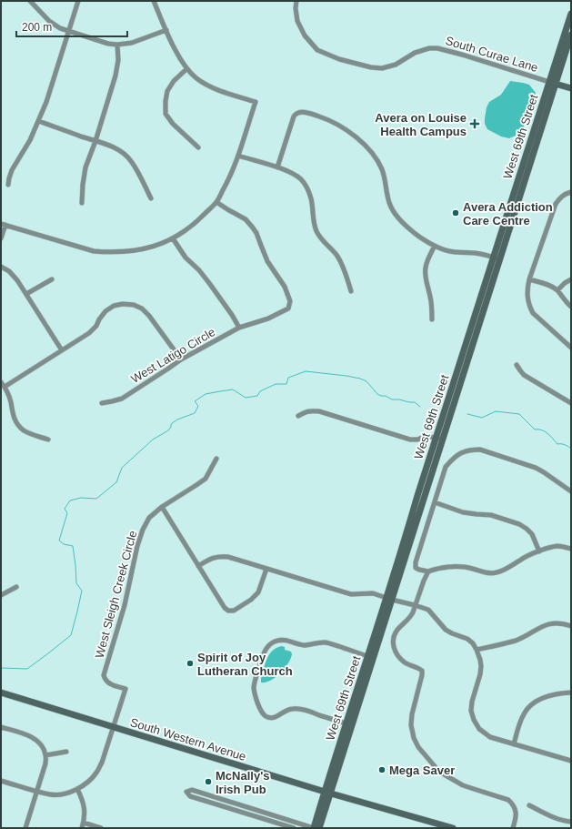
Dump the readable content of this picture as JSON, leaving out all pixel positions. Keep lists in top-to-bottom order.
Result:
{
  "streets": {
    "main road": ["West 69th Street", "South Western Avenue"],
    "street": ["South Curae Lane", "West Latigo Circle", "West Sleigh Creek Circle"]
  },
  "crossings": [
    ["South Curae Lane", "West 69th Street"],
    ["West 69th Street", "South Western Avenue"],
    ["West Sleigh Creek Circle", "South Western Avenue"]
  ],
  "places": {
    "health": ["Avera on Louise Health Campus"],
    "other": [
      "Avera Addiction Care Centre",
      "Spirit of Joy Lutheran Church",
      "Mega Saver",
      "McNally's Irish Pub"
    ]
  },
  "scale_bar": "200 m"
}
